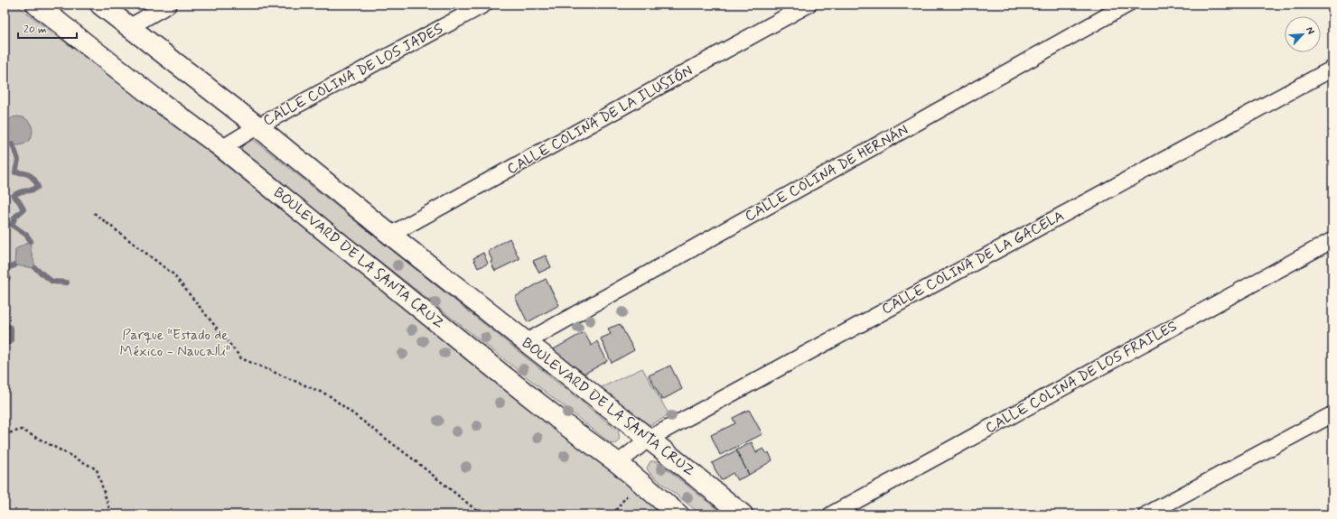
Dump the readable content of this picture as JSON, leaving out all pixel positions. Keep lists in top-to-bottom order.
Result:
{
  "streets": {
    "main road": ["BOULEVARD DE LA SANTA CRUZ"],
    "street": [
      "CALLE COLINA DE LOS JADES",
      "CALLE COLINA DE LA ILUSIÓN",
      "CALLE COLINA DE HERNÁN",
      "CALLE COLINA DE LA GACELA",
      "CALLE COLINA DE LOS FRAILES"
    ]
  },
  "crossings": [
    ["CALLE COLINA DE LOS JADES", "BOULEVARD DE LA SANTA CRUZ"],
    ["CALLE COLINA DE LA ILUSIÓN", "BOULEVARD DE LA SANTA CRUZ"],
    ["CALLE COLINA DE HERNÁN", "BOULEVARD DE LA SANTA CRUZ"],
    ["BOULEVARD DE LA SANTA CRUZ", "CALLE COLINA DE LA GACELA"]
  ],
  "parks": ["Parque \"Estado de México - Naucalli\""],
  "scale_bar": "20 m",
  "north": "top right"
}
